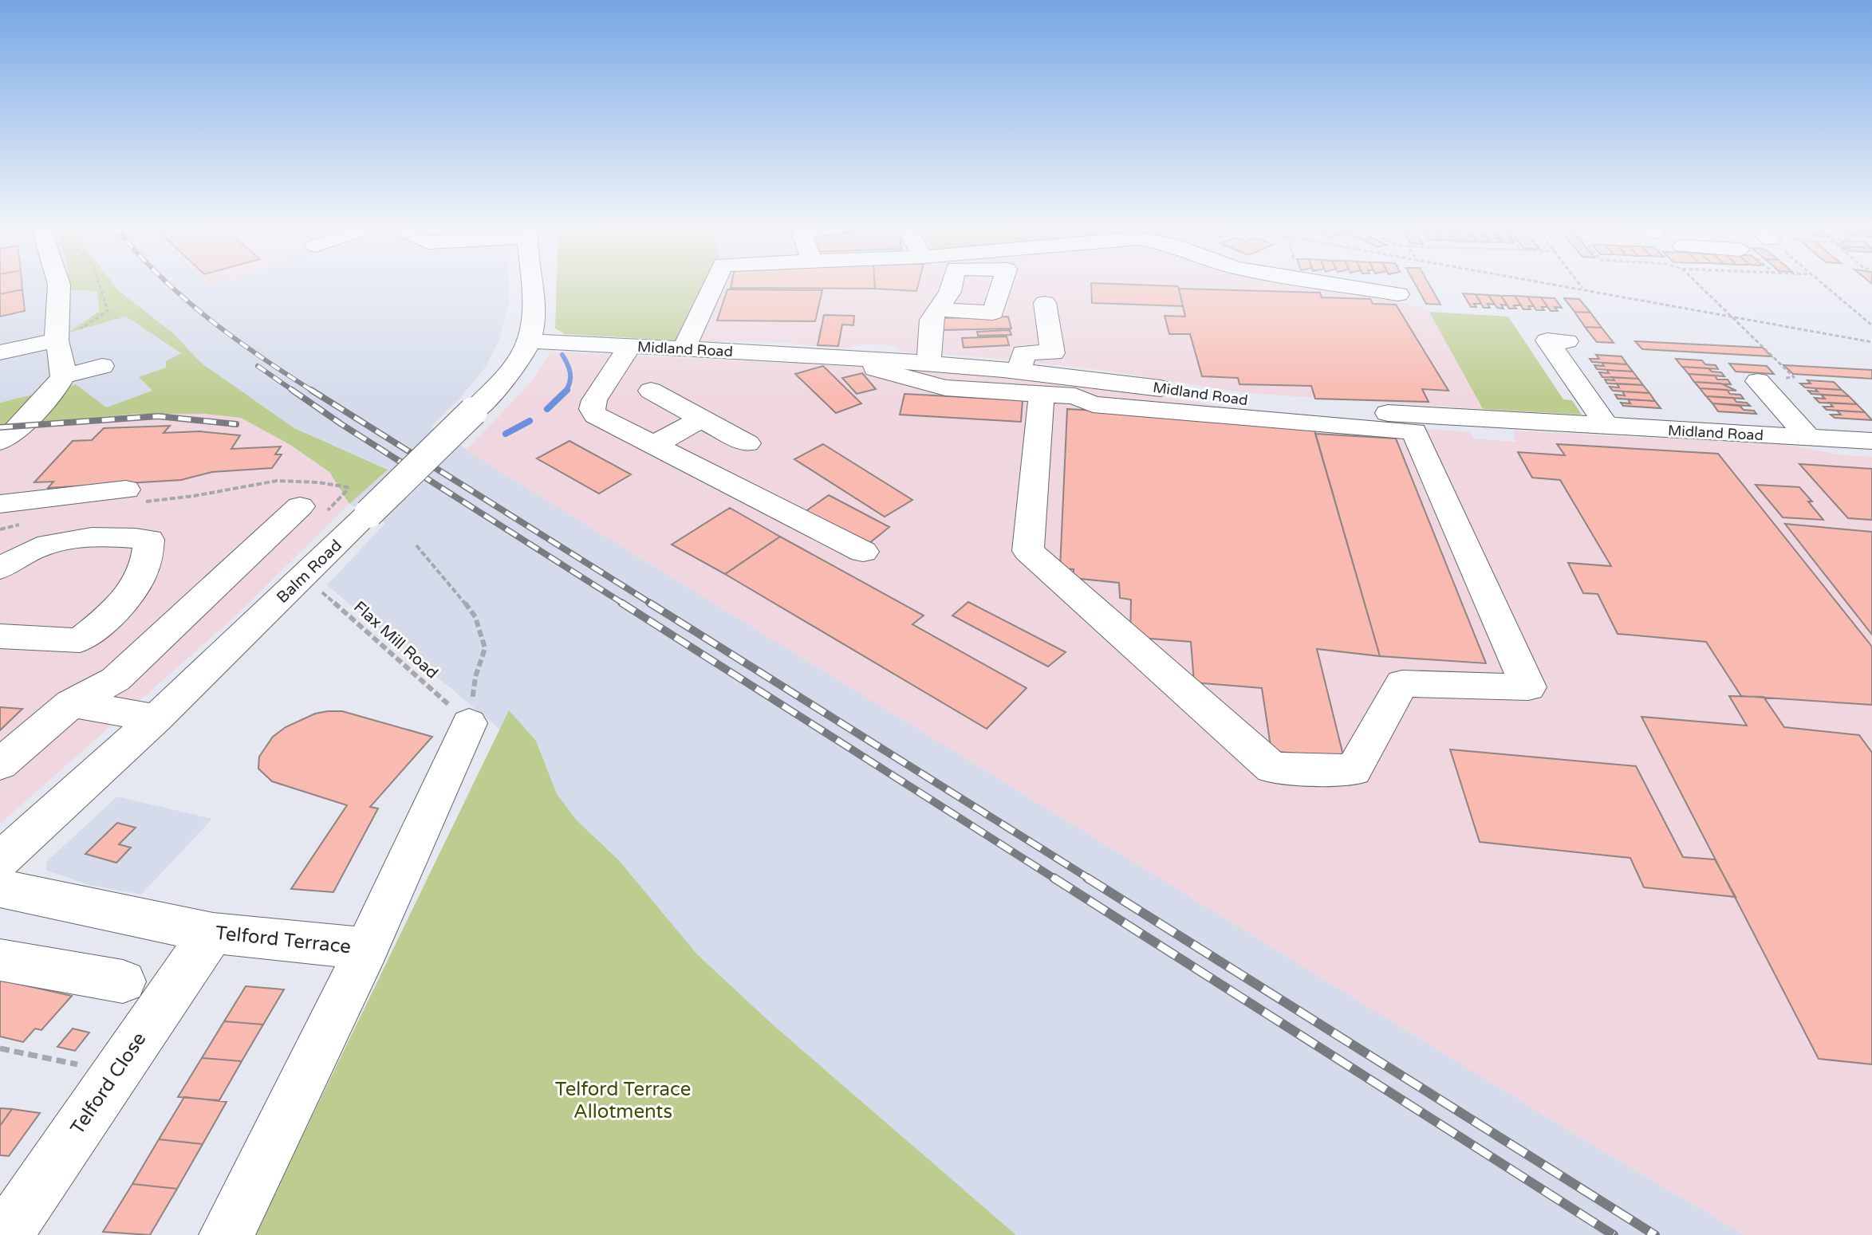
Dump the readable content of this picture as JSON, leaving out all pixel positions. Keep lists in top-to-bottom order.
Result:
{
  "streets": {
    "street": [
      "Midland Road",
      "Balm Road",
      "Telford Terrace",
      "Telford Close"
    ],
    "path": ["Flax Mill Road"]
  },
  "crossings": [
    ["Midland Road", "Balm Road"],
    ["Balm Road", "Flax Mill Road"],
    ["Telford Terrace", "Telford Close"]
  ],
  "parks": ["Telford Terrace Allotments"]
}
